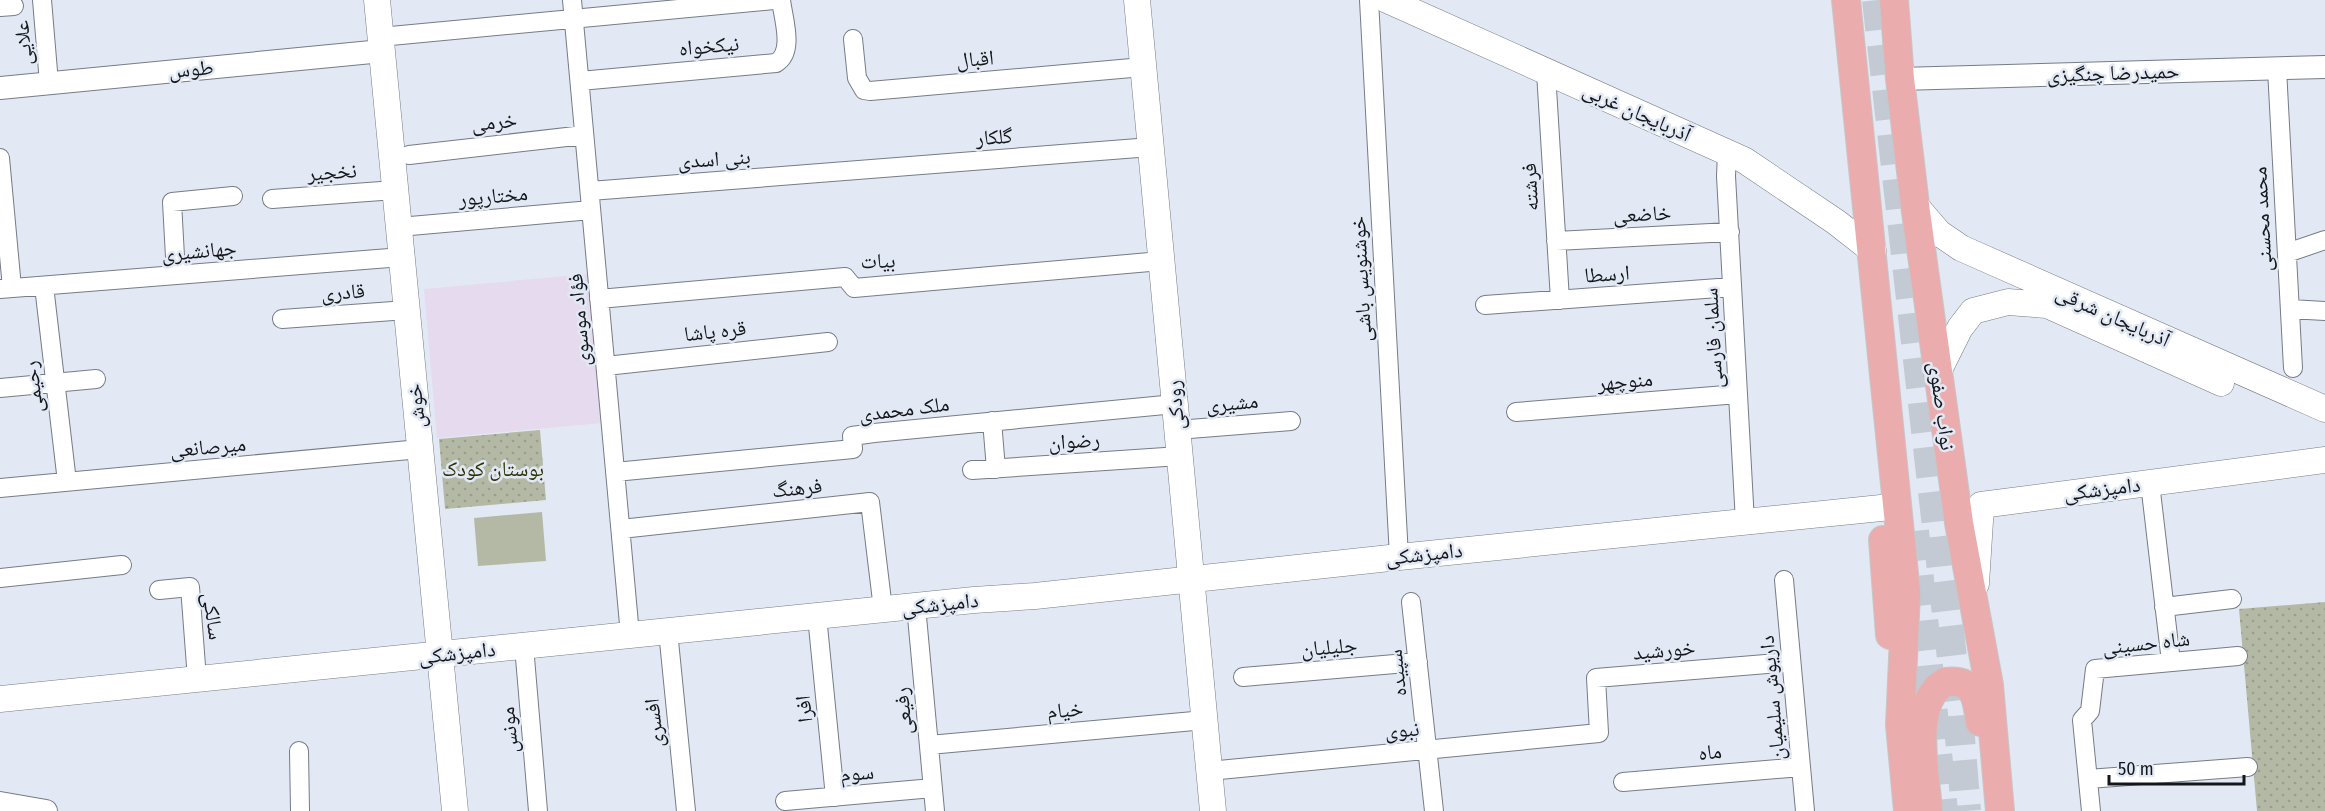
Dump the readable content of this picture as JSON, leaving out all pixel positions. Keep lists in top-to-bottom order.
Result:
{
  "streets": {
    "main road": [
      "آذربایجان غربی",
      "آذربایجان شرقی",
      "رودکی",
      "خوش",
      "نواب صفوی",
      "دامپزشکی"
    ],
    "street": [
      "علایی",
      "نیکخواه",
      "اقبال",
      "طوس",
      "حمیدرضا چنگیزی",
      "خرمی",
      "گلکار",
      "بنی اسدی",
      "نخجیر",
      "فرشته",
      "مختارپور",
      "خاضعی",
      "محمد محسنی",
      "جهانشیری",
      "بیات",
      "ارسطا",
      "خوشنویس باشی",
      "قادری",
      "فؤاد موسوی",
      "قره پاشا",
      "سلمان فارسی",
      "منوچهر",
      "رحیمی",
      "مشیری",
      "ملک محمدی",
      "رضوان",
      "میرصانعی",
      "فرهنگ",
      "سالکی",
      "شاه حسینی",
      "جلیلیان",
      "خورشید",
      "سپیده",
      "داریوش سلیمیان",
      "افرا",
      "خیام",
      "رفیعی",
      "افسری",
      "مونس",
      "نبوی",
      "ماه",
      "سوم"
    ]
  },
  "crossings": [
    ["علایی", "طوس"],
    ["نیکخواه", "فؤاد موسوی"],
    ["اقبال", "رودکی"],
    ["طوس", "خوش"],
    ["حمیدرضا چنگیزی", "محمد محسنی"],
    ["حمیدرضا چنگیزی", "نواب صفوی"],
    ["آذربایجان غربی", "فرشته"],
    ["آذربایجان غربی", "سلمان فارسی"],
    ["خرمی", "فؤاد موسوی"],
    ["گلکار", "بنی اسدی"],
    ["گلکار", "رودکی"],
    ["بنی اسدی", "فؤاد موسوی"],
    ["نخجیر", "خوش"],
    ["فرشته", "خاضعی"],
    ["فرشته", "ارسطا"],
    ["مختارپور", "فؤاد موسوی"],
    ["مختارپور", "خوش"],
    ["خاضعی", "سلمان فارسی"],
    ["جهانشیری", "رحیمی"],
    ["جهانشیری", "خوش"],
    ["بیات", "فؤاد موسوی"],
    ["بیات", "رودکی"],
    ["ارسطا", "سلمان فارسی"],
    ["خوشنویس باشی", "دامپزشکی"],
    ["قادری", "خوش"],
    ["آذربایجان شرقی", "نواب صفوی"],
    ["فؤاد موسوی", "قره پاشا"],
    ["فؤاد موسوی", "ملک محمدی"],
    ["فؤاد موسوی", "فرهنگ"],
    ["فؤاد موسوی", "دامپزشکی"],
    ["سلمان فارسی", "منوچهر"],
    ["سلمان فارسی", "دامپزشکی"],
    ["رحیمی", "میرصانعی"],
    ["مشیری", "رودکی"],
    ["رودکی", "ملک محمدی"],
    ["رودکی", "رضوان"],
    ["رودکی", "دامپزشکی"],
    ["رودکی", "خیام"],
    ["رودکی", "نبوی"],
    ["خوش", "میرصانعی"],
    ["خوش", "دامپزشکی"],
    ["نواب صفوی", "دامپزشکی"],
    ["فرهنگ", "دامپزشکی"],
    ["دامپزشکی", "سالکی"],
    ["دامپزشکی", "افرا"],
    ["دامپزشکی", "رفیعی"],
    ["دامپزشکی", "افسری"],
    ["دامپزشکی", "مونس"],
    ["جلیلیان", "سپیده"],
    ["خورشید", "داریوش سلیمیان"],
    ["خورشید", "نبوی"],
    ["سپیده", "نبوی"],
    ["داریوش سلیمیان", "ماه"],
    ["افرا", "سوم"],
    ["خیام", "رفیعی"],
    ["رفیعی", "سوم"]
  ],
  "parks": ["بوستان کودک"],
  "scale_bar": "50 m"
}
